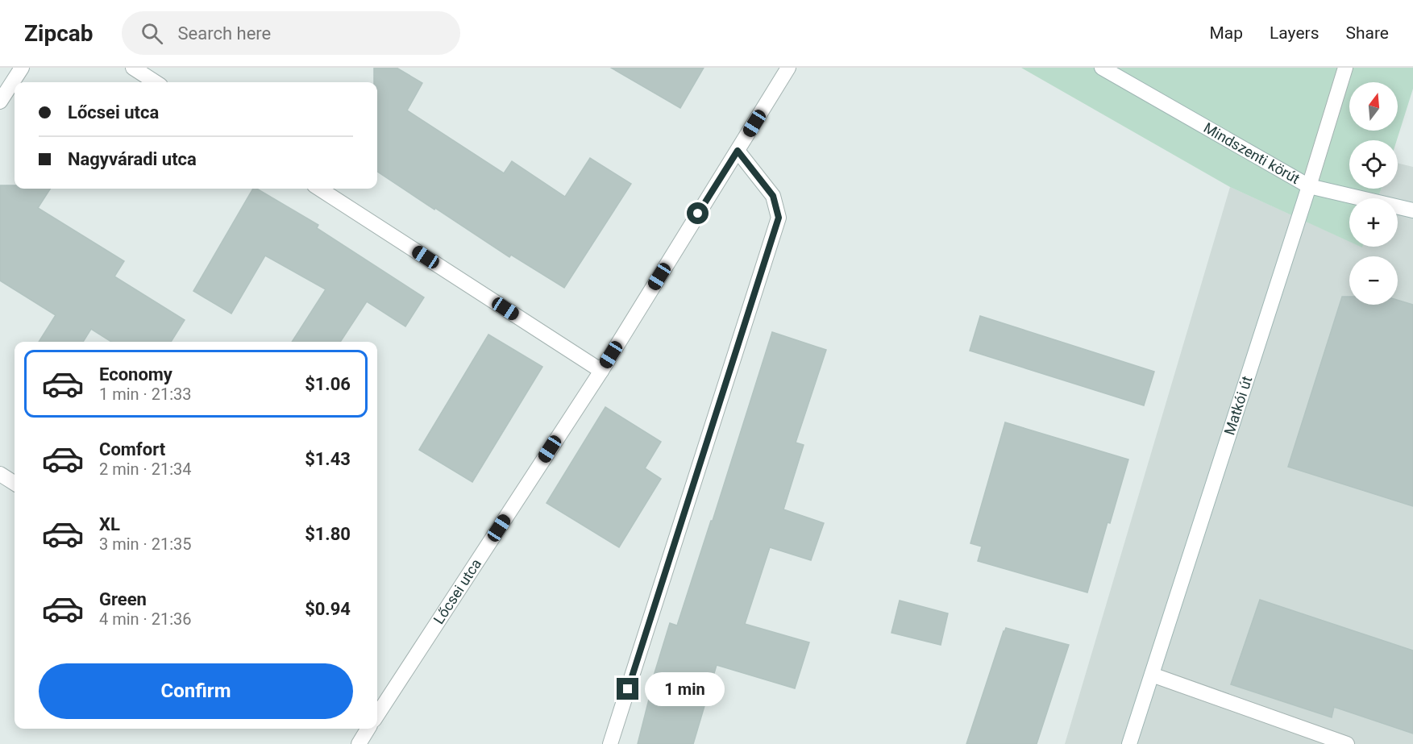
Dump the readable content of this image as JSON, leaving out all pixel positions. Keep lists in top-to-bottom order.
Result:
{
  "streets": {
    "street": ["Mindszenti körút", "Matkói út", "Lőcsei utca"]
  },
  "crossings": [
    ["Mindszenti körút", "Matkói út"]
  ],
  "north": "top",
  "page": {
    "header": "Zipcab",
    "search": "Search here",
    "nav": ["Map", "Layers", "Share"],
    "map_buttons": ["+", "−"],
    "banner": ["Lőcsei utca", "Nagyváradi utca"],
    "list": [
      {
        "name": "Economy",
        "note": "1 min · 21:33",
        "value": "$1.06"
      },
      {
        "name": "Comfort",
        "note": "2 min · 21:34",
        "value": "$1.43"
      },
      {
        "name": "XL",
        "note": "3 min · 21:35",
        "value": "$1.80"
      },
      {
        "name": "Green",
        "note": "4 min · 21:36",
        "value": "$0.94"
      }
    ],
    "buttons": "Confirm",
    "bubble": "1 min"
  }
}
